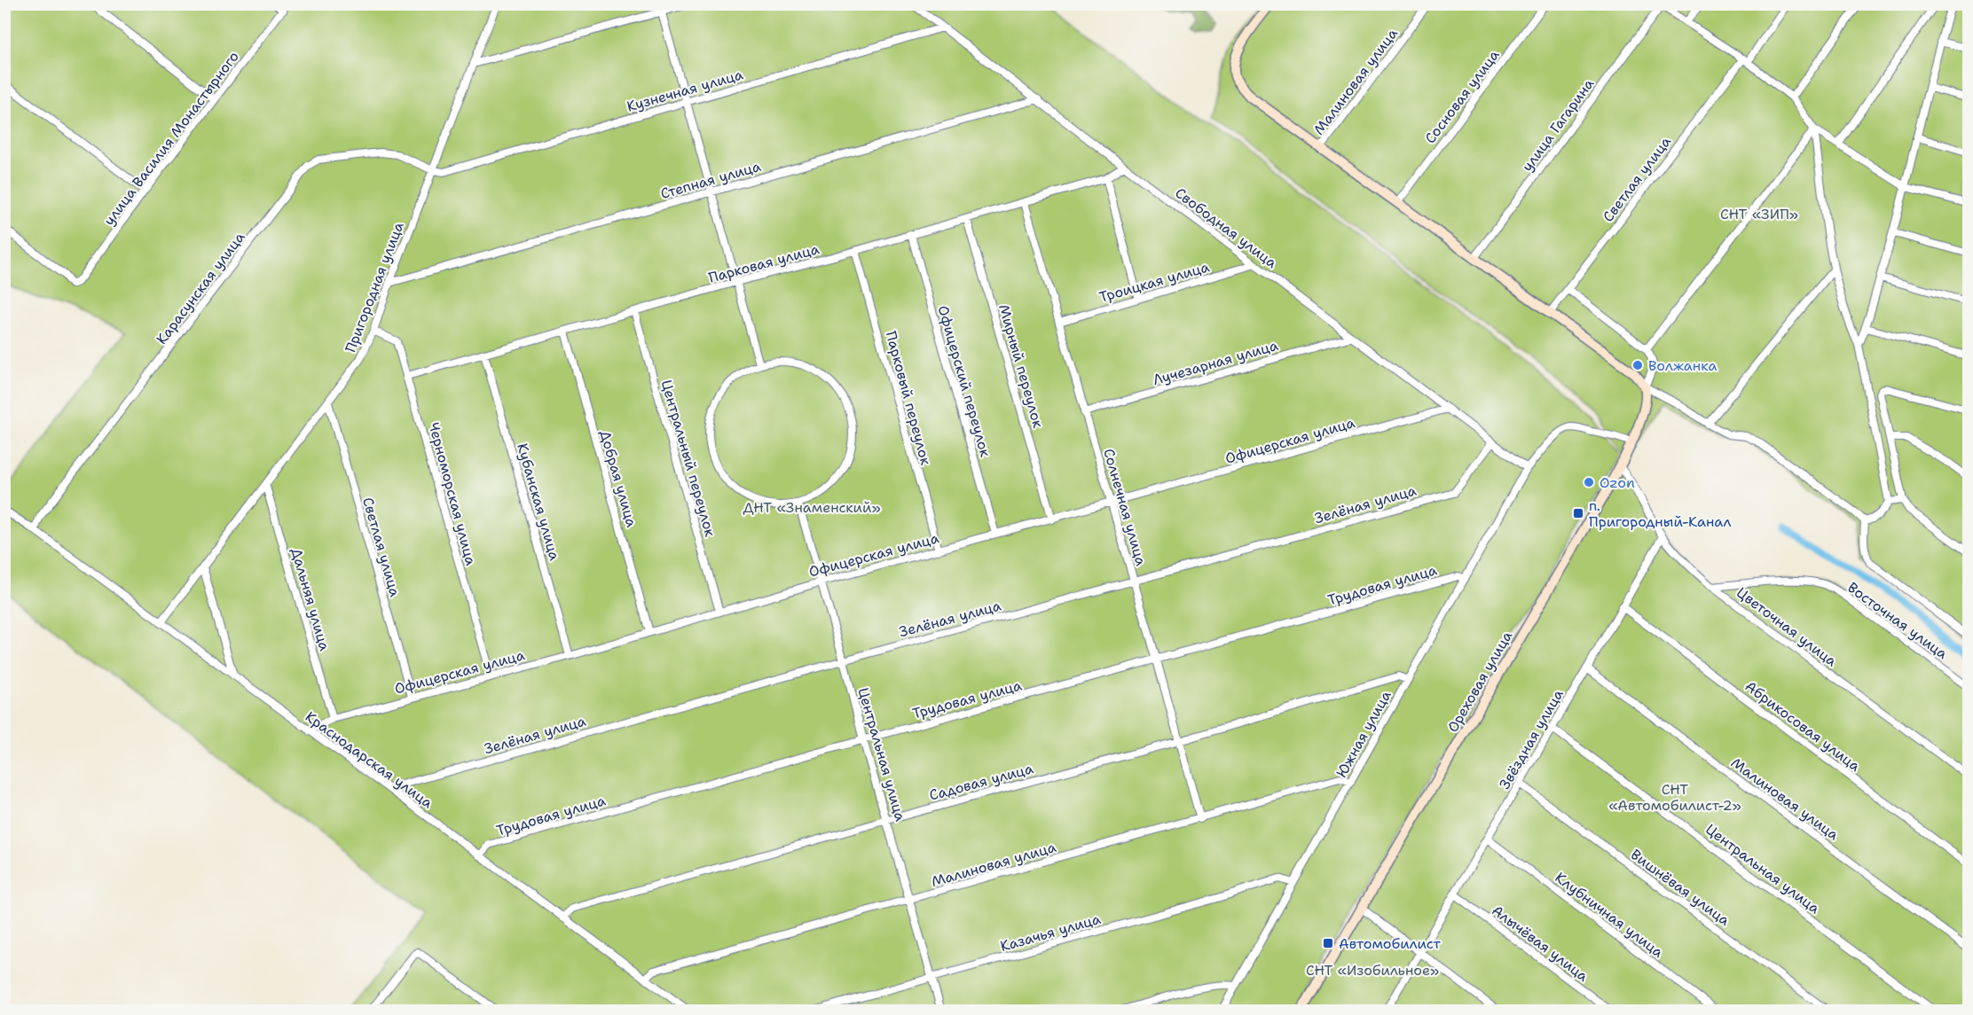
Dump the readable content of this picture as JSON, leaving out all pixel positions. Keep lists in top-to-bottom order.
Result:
{
  "streets": {
    "street": [
      "Малиновая улица",
      "Кузнечная улица",
      "Сосновая улица",
      "улица Гагарина",
      "улица Василия Монастырного",
      "Светлая улица",
      "Степная улица",
      "Свободная улица",
      "Парковая улица",
      "Троицкая улица",
      "Пригородная улица",
      "Карасунская улица",
      "Лучезарная улица",
      "Мирный переулок",
      "Офицерский переулок",
      "Парковый переулок",
      "Офицерская улица",
      "Центральный переулок",
      "Добрая улица",
      "Черноморская улица",
      "Кубанская улица",
      "Зелёная улица",
      "Солнечная улица",
      "Трудовая улица",
      "Дальняя улица",
      "Восточная улица",
      "Цветочная улица",
      "Ореховая улица",
      "Абрикосовая улица",
      "Южная улица",
      "Звёздная улица",
      "Центральная улица",
      "Краснодарская улица",
      "Садовая улица",
      "Вишнёвая улица",
      "Клубничная улица",
      "Казачья улица",
      "Алычёвая улица"
    ]
  },
  "crossings": [
    ["Малиновая улица", "Солнечная улица"],
    ["Малиновая улица", "Южная улица"],
    ["Малиновая улица", "Звёздная улица"],
    ["Малиновая улица", "Центральная улица"],
    ["Малиновая улица", "Краснодарская улица"],
    ["Кузнечная улица", "Свободная улица"],
    ["Кузнечная улица", "Пригородная улица"],
    ["Кузнечная улица", "Карасунская улица"],
    ["Светлая улица", "Пригородная улица"],
    ["Светлая улица", "Офицерская улица"],
    ["Степная улица", "Свободная улица"],
    ["Степная улица", "Пригородная улица"],
    ["Свободная улица", "Парковая улица"],
    ["Свободная улица", "Троицкая улица"],
    ["Свободная улица", "Лучезарная улица"],
    ["Свободная улица", "Офицерская улица"],
    ["Свободная улица", "Зелёная улица"],
    ["Свободная улица", "Южная улица"],
    ["Парковая улица", "Мирный переулок"],
    ["Парковая улица", "Офицерский переулок"],
    ["Парковая улица", "Парковый переулок"],
    ["Парковая улица", "Центральный переулок"],
    ["Парковая улица", "Добрая улица"],
    ["Парковая улица", "Черноморская улица"],
    ["Парковая улица", "Кубанская улица"],
    ["Парковая улица", "Солнечная улица"],
    ["Троицкая улица", "Солнечная улица"],
    ["Пригородная улица", "Карасунская улица"],
    ["Пригородная улица", "Черноморская улица"],
    ["Пригородная улица", "Дальняя улица"],
    ["Пригородная улица", "Краснодарская улица"],
    ["Карасунская улица", "Краснодарская улица"],
    ["Лучезарная улица", "Солнечная улица"],
    ["Мирный переулок", "Офицерская улица"],
    ["Офицерский переулок", "Офицерская улица"],
    ["Парковый переулок", "Офицерская улица"],
    ["Офицерская улица", "Центральный переулок"],
    ["Офицерская улица", "Добрая улица"],
    ["Офицерская улица", "Черноморская улица"],
    ["Офицерская улица", "Кубанская улица"],
    ["Офицерская улица", "Солнечная улица"],
    ["Офицерская улица", "Дальняя улица"],
    ["Офицерская улица", "Центральная улица"],
    ["Офицерская улица", "Краснодарская улица"],
    ["Зелёная улица", "Солнечная улица"],
    ["Зелёная улица", "Центральная улица"],
    ["Зелёная улица", "Краснодарская улица"],
    ["Солнечная улица", "Трудовая улица"],
    ["Солнечная улица", "Садовая улица"],
    ["Трудовая улица", "Южная улица"],
    ["Трудовая улица", "Центральная улица"],
    ["Трудовая улица", "Краснодарская улица"],
    ["Восточная улица", "Цветочная улица"],
    ["Цветочная улица", "Ореховая улица"],
    ["Цветочная улица", "Звёздная улица"],
    ["Ореховая улица", "Южная улица"],
    ["Абрикосовая улица", "Звёздная улица"],
    ["Южная улица", "Садовая улица"],
    ["Южная улица", "Казачья улица"],
    ["Звёздная улица", "Центральная улица"],
    ["Звёздная улица", "Вишнёвая улица"],
    ["Звёздная улица", "Клубничная улица"],
    ["Звёздная улица", "Алычёвая улица"],
    ["Центральная улица", "Садовая улица"],
    ["Центральная улица", "Казачья улица"],
    ["Краснодарская улица", "Садовая улица"]
  ],
  "parks": [
    "СНТ «ЗИП»",
    "ДНТ «Знаменский»",
    "СНТ «Автомобилист-2»",
    "СНТ «Изобильное»"
  ],
  "places": {
    "other": ["Волжанка", "Ozon"],
    "transit": ["п. Пригородный-Канал", "Автомобилист"]
  }
}
